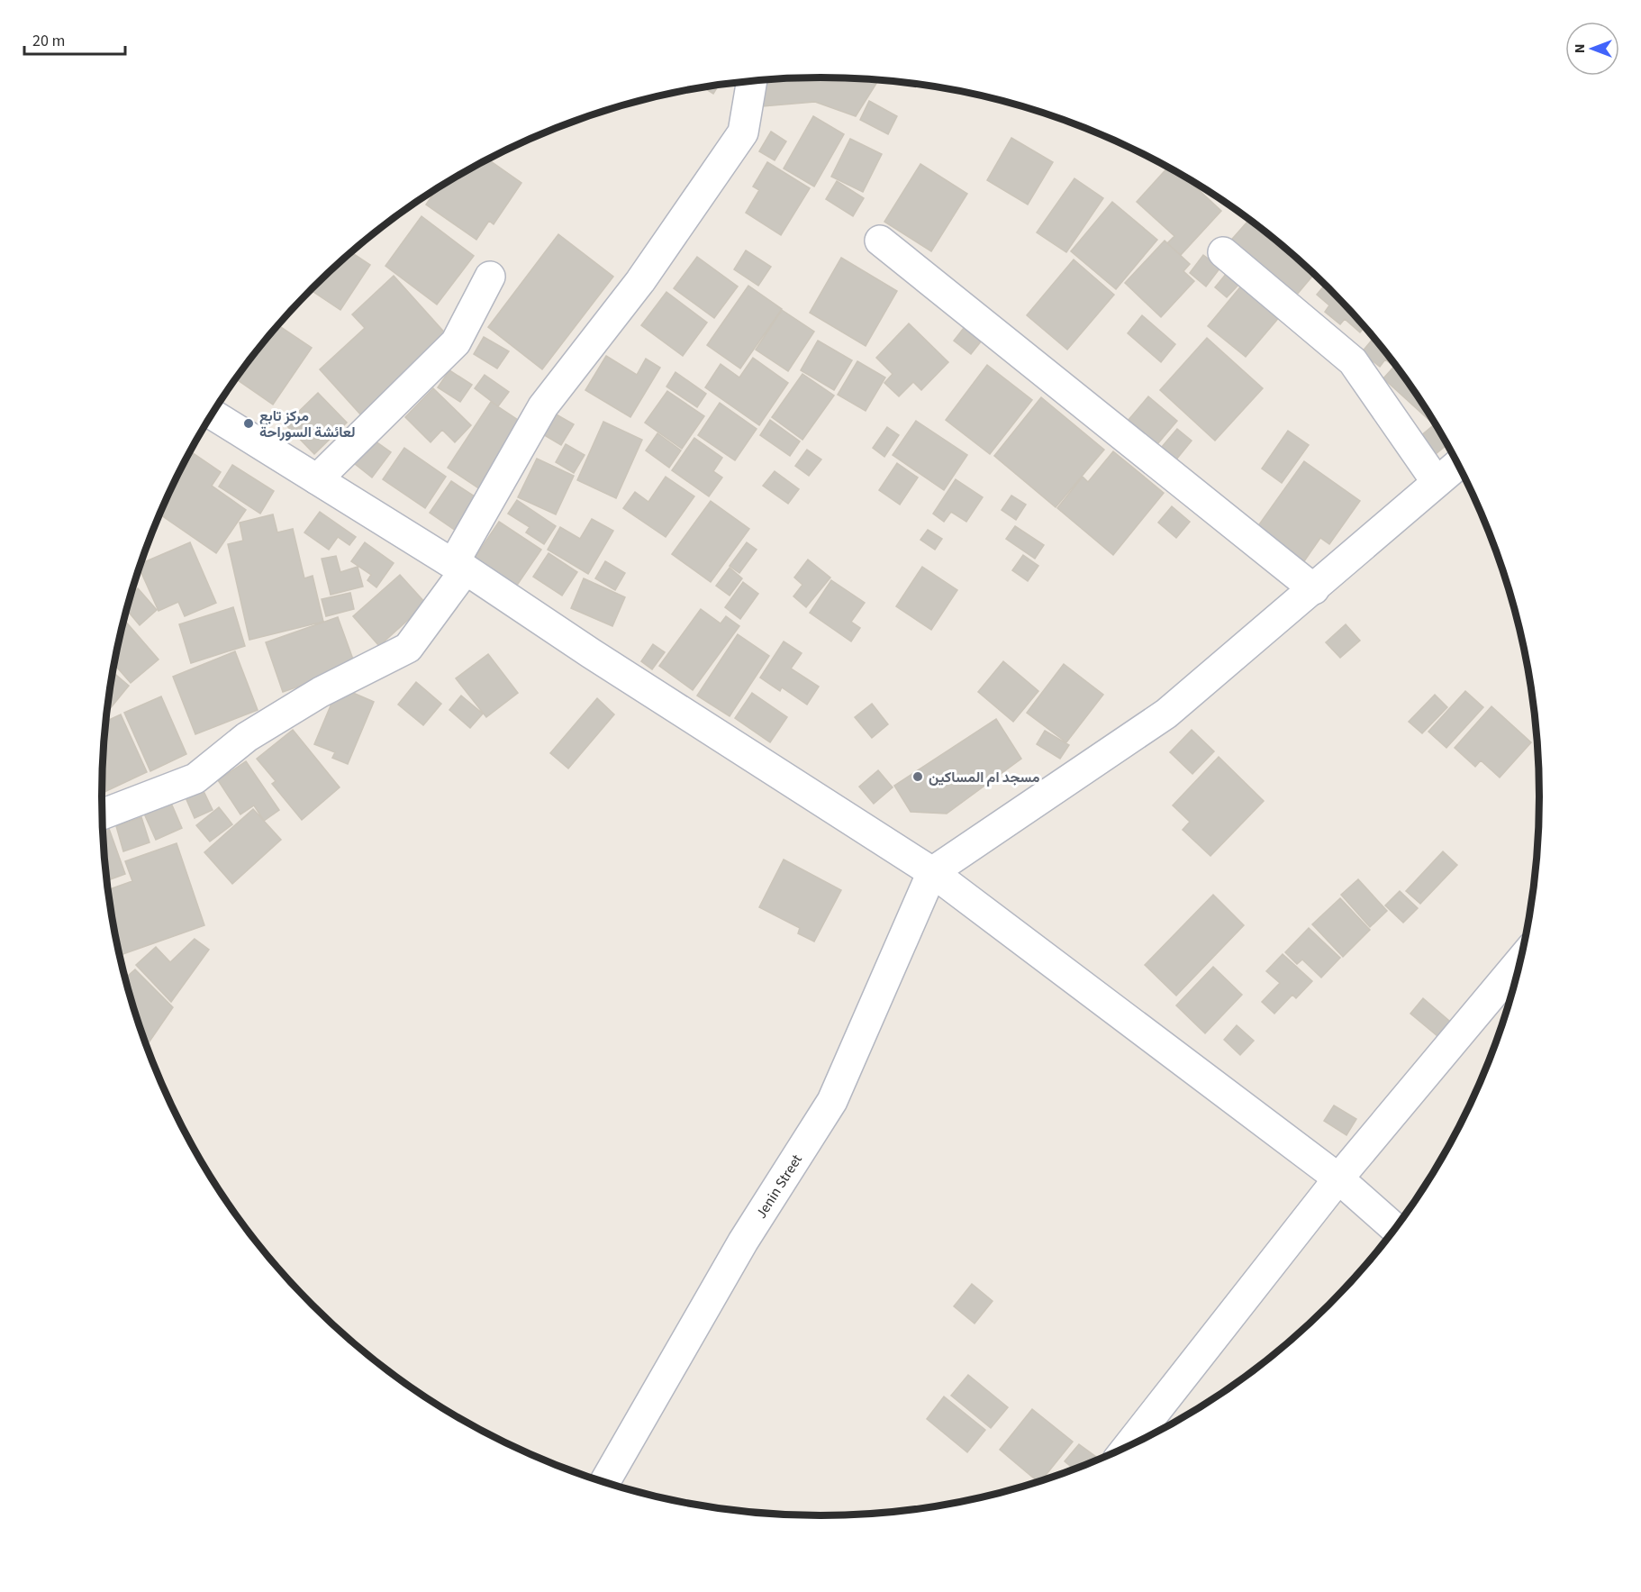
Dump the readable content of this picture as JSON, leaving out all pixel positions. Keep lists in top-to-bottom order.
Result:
{
  "streets": {
    "street": ["Jenin Street"]
  },
  "places": ["مركز تابع لعائشة السوراحة", "مسجد ام المساكين"],
  "scale_bar": "20 m",
  "north": "left"
}
